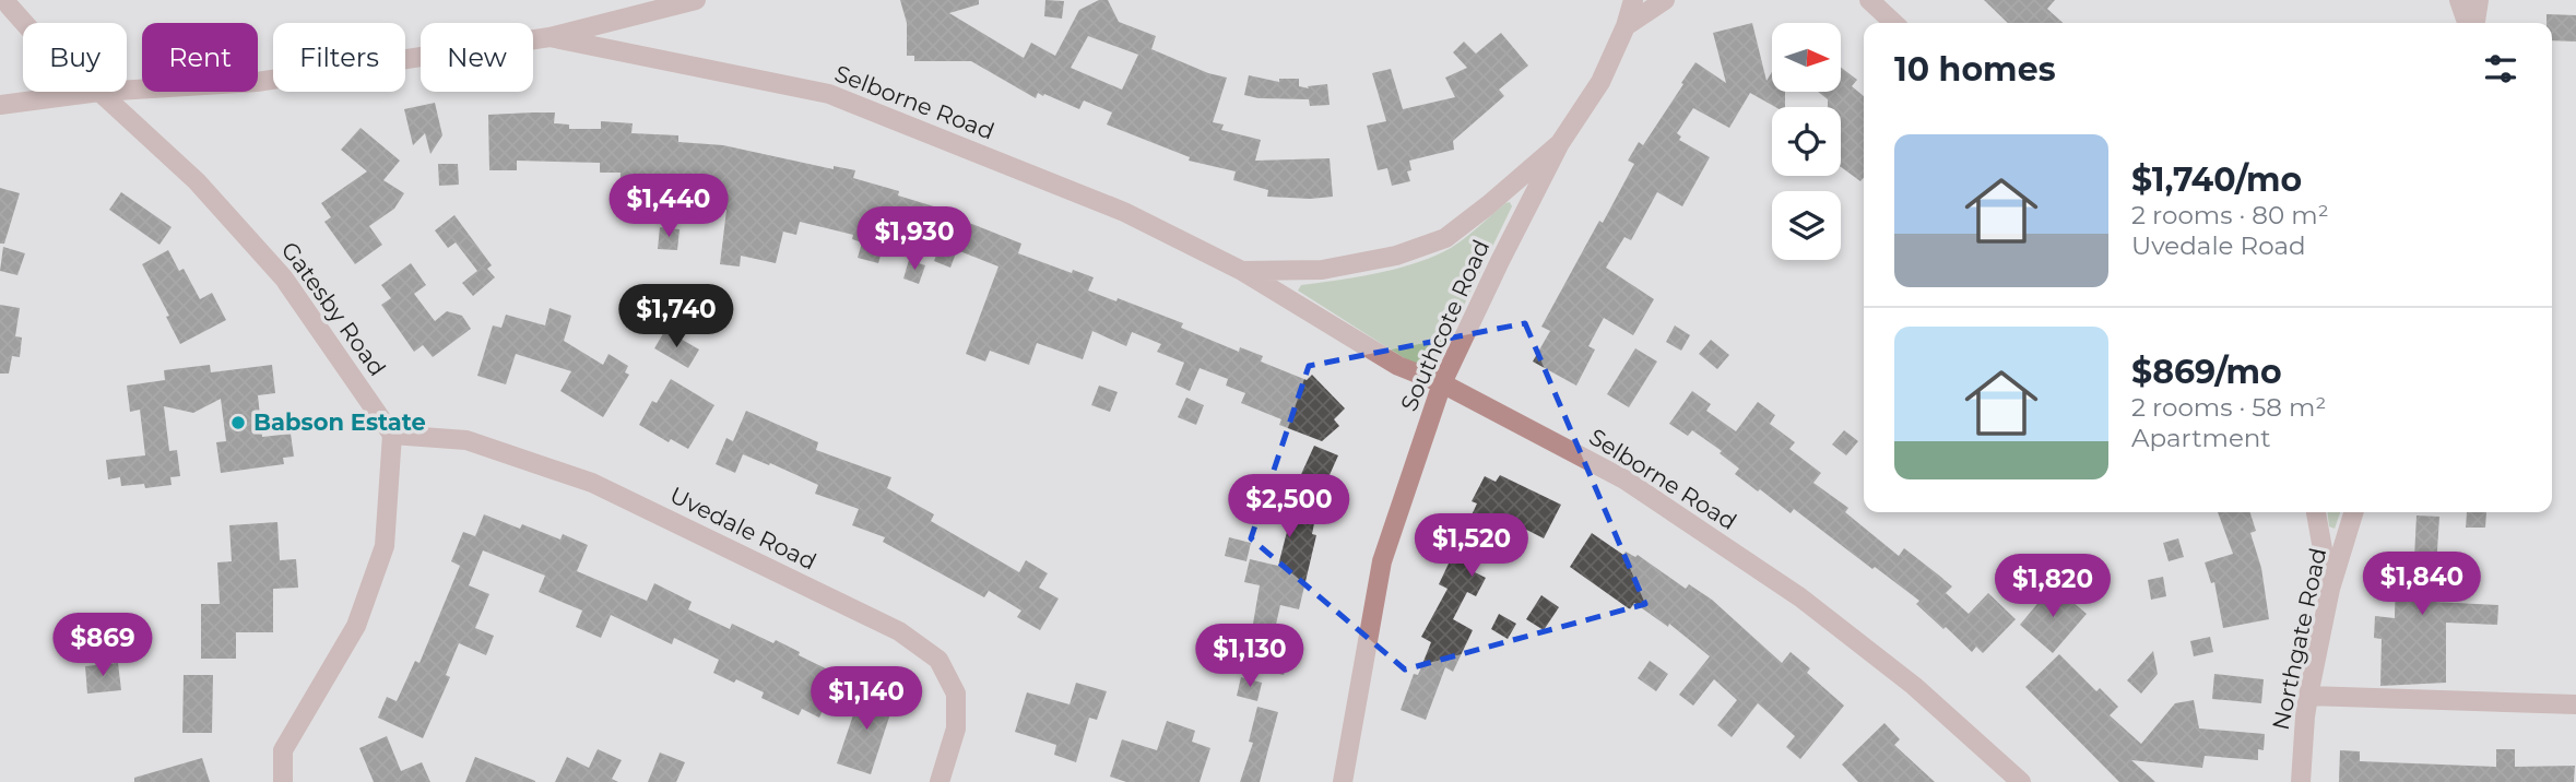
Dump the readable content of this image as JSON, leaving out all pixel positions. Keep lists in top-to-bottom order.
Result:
{
  "streets": {
    "street": [
      "Selborne Road",
      "Gatesby Road",
      "Southcote Road",
      "Uvedale Road",
      "Northgate Road"
    ]
  },
  "crossings": [
    ["Selborne Road", "Southcote Road"],
    ["Gatesby Road", "Uvedale Road"]
  ],
  "places": ["Babson Estate"],
  "north": "right",
  "page": {
    "chip": [
      "Buy",
      "Rent",
      "Filters",
      "New"
    ],
    "heading": "10 homes",
    "list": [
      {
        "name": "$1,740/mo",
        "note": "2 rooms · 80 m² · Uvedale Road"
      },
      {
        "name": "$869/mo",
        "note": "2 rooms · 58 m² · Apartment"
      }
    ],
    "price": [
      "$1,440",
      "$1,930",
      "$1,740",
      "$2,500",
      "$1,520",
      "$1,840",
      "$1,820",
      "$869",
      "$1,130",
      "$1,140"
    ]
  }
}
